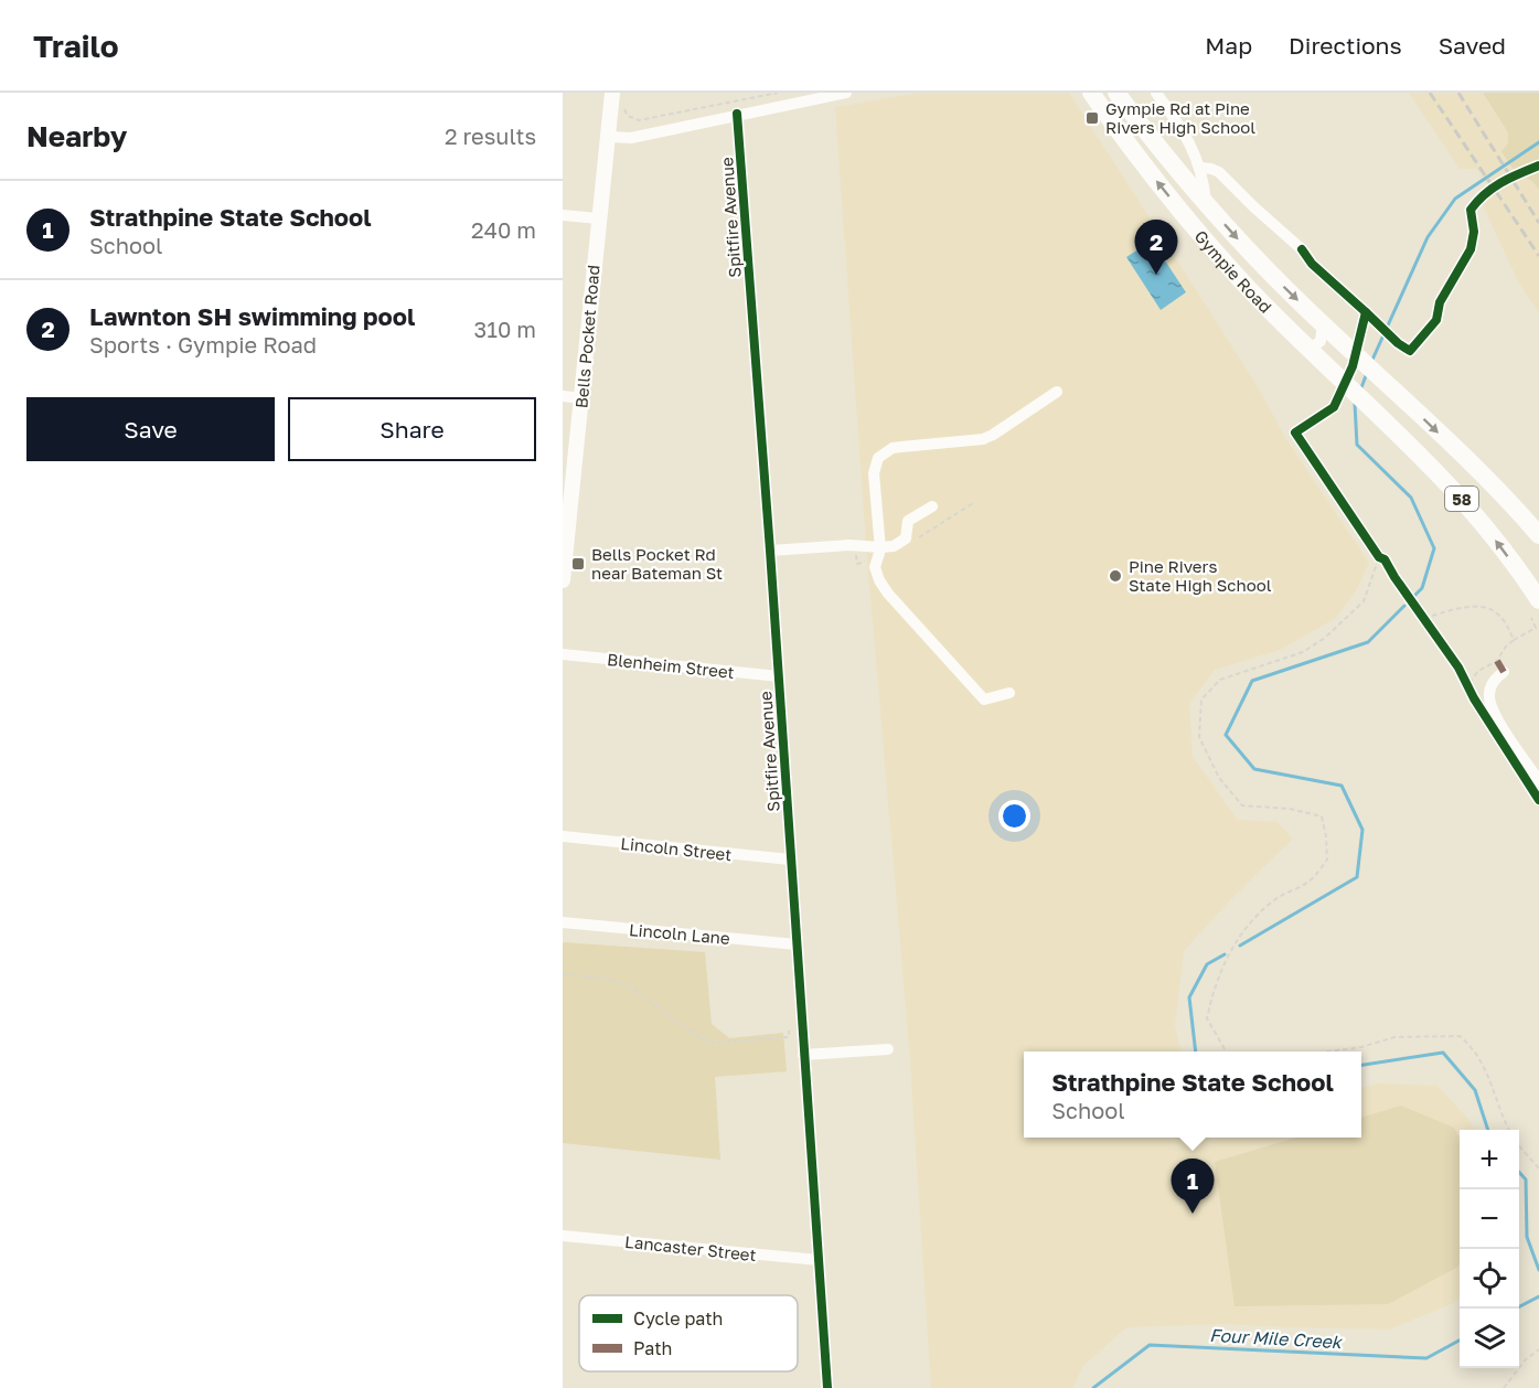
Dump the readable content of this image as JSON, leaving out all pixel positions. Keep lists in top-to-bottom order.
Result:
{
  "streets": {
    "highway": ["Gympie Road", "58"],
    "main road": ["Bells Pocket Road"],
    "street": [
      "Spitfire Avenue",
      "Blenheim Street",
      "Lincoln Street",
      "Lincoln Lane",
      "Lancaster Street"
    ]
  },
  "crossings": [
    ["Spitfire Avenue", "Blenheim Street"],
    ["Spitfire Avenue", "Lincoln Street"],
    ["Spitfire Avenue", "Lincoln Lane"],
    ["Spitfire Avenue", "Lancaster Street"]
  ],
  "water": ["Four Mile Creek"],
  "places": {
    "transit": ["Gympie Rd at Pine Rivers High School", "Bells Pocket Rd near Bateman St"],
    "other": ["Pine Rivers State High School"]
  },
  "legend": ["Cycle path", "Path"],
  "page": {
    "header": "Trailo",
    "nav": ["Map", "Directions", "Saved"],
    "heading": ["Nearby", "2 results"],
    "list": [
      {
        "mark": "1",
        "name": "Strathpine State School",
        "note": "School",
        "value": "240 m"
      },
      {
        "mark": "2",
        "name": "Lawnton SH swimming pool",
        "note": "Sports · Gympie Road",
        "value": "310 m"
      }
    ],
    "pins": ["2", "1"],
    "buttons": ["Save", "Share"],
    "popup": ["Strathpine State School", "School"],
    "map_buttons": ["+", "−"]
  }
}
